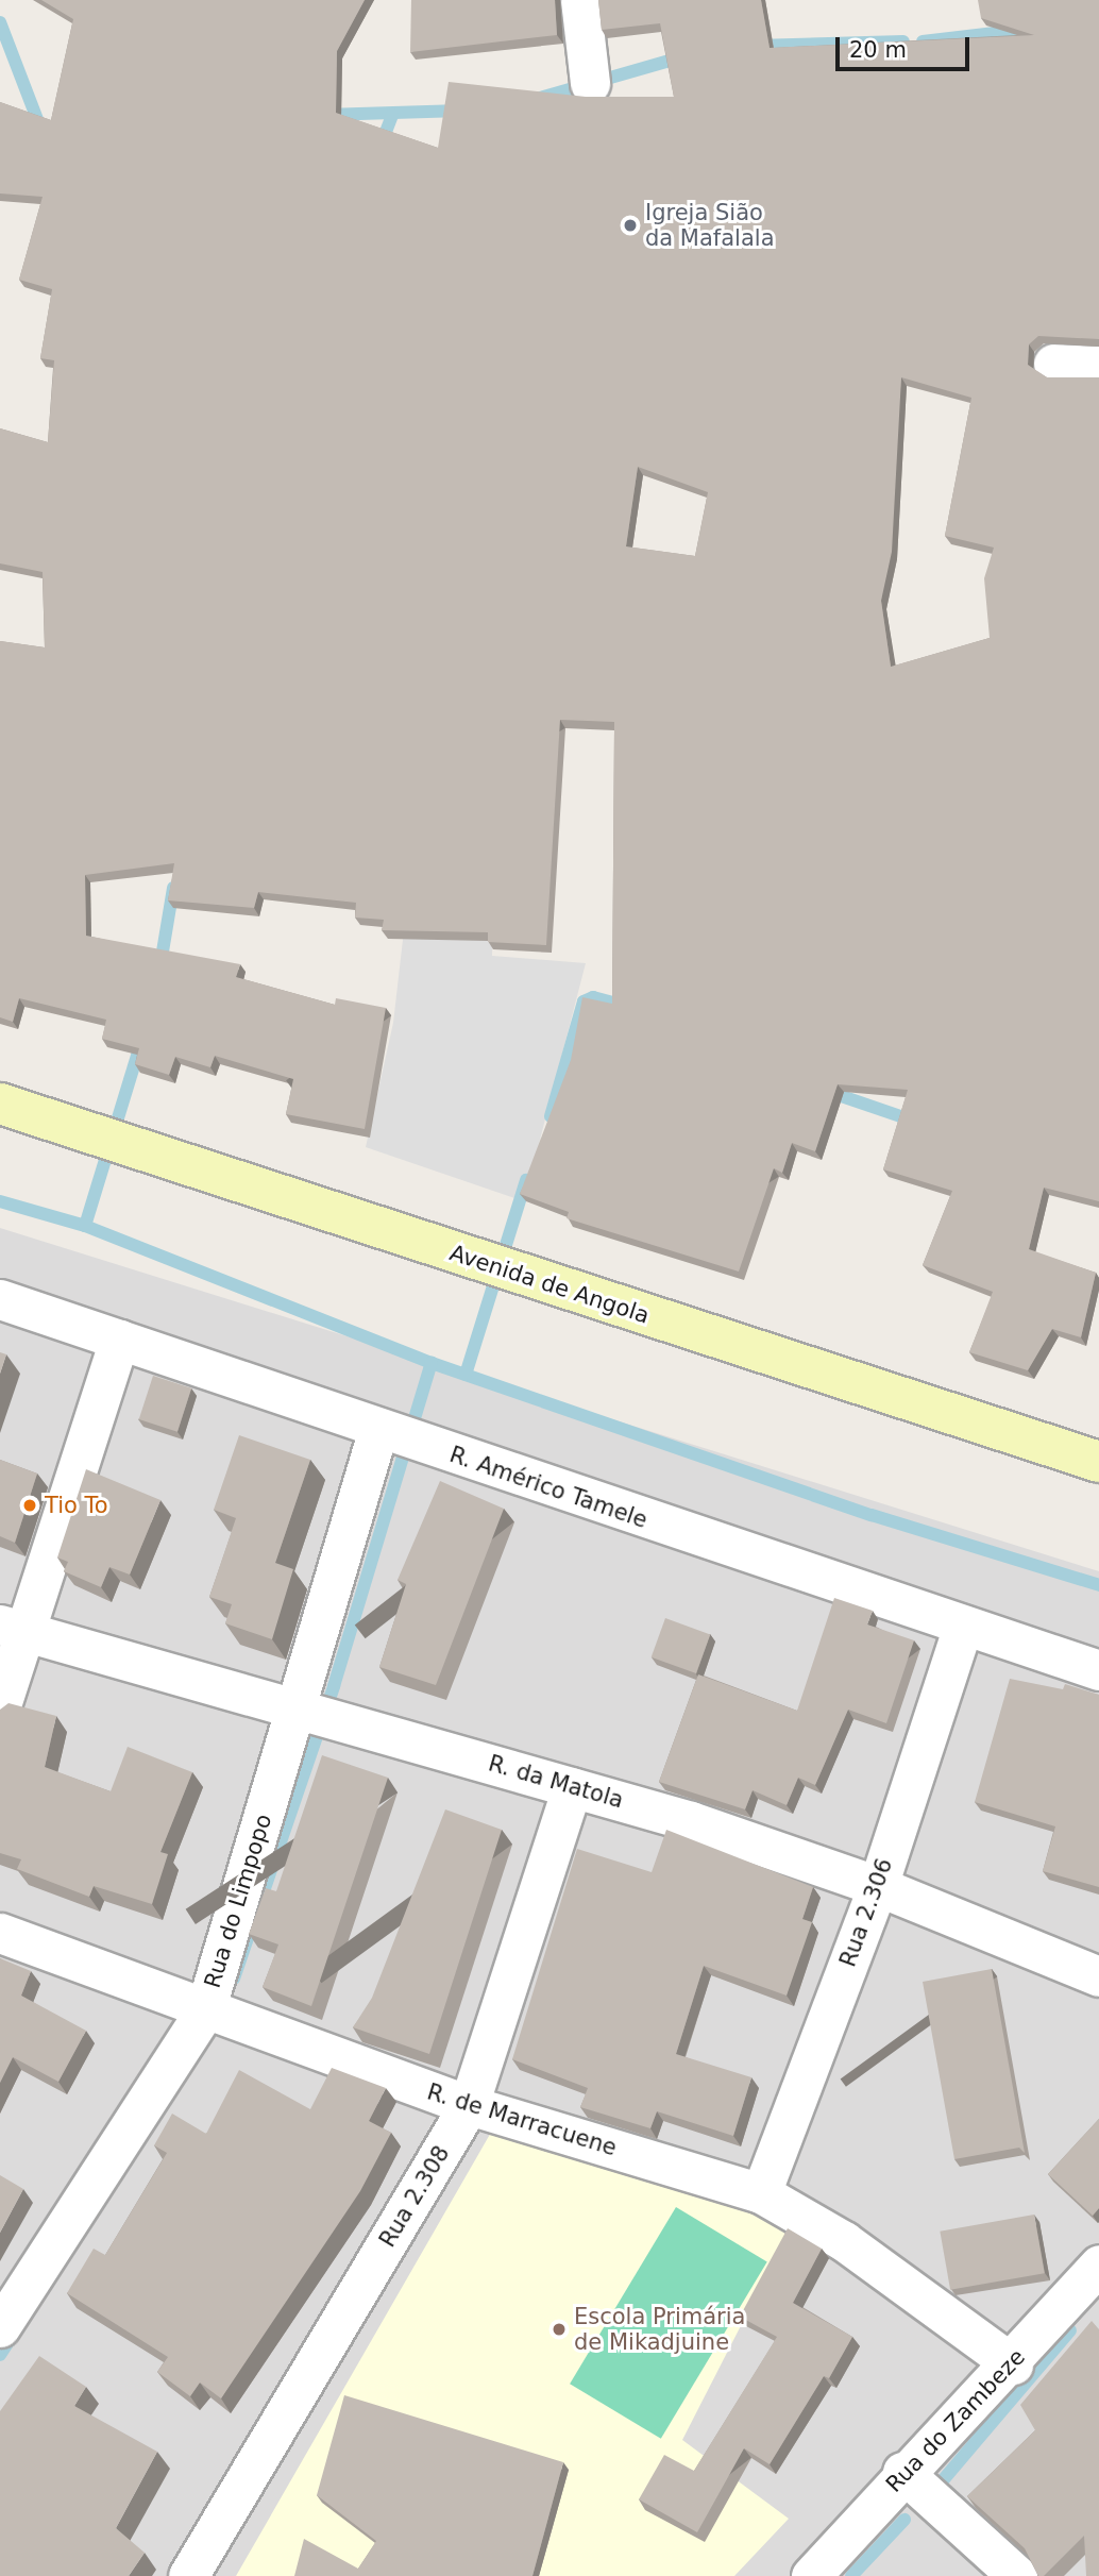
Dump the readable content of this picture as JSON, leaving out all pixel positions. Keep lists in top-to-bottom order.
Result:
{
  "streets": {
    "main road": ["Avenida de Angola"],
    "street": [
      "R. Américo Tamele",
      "R. da Matola",
      "Rua do Limpopo",
      "Rua 2.306",
      "R. de Marracuene",
      "Rua 2.308",
      "Rua do Zambeze"
    ]
  },
  "crossings": [
    ["R. Américo Tamele", "Rua do Limpopo"],
    ["R. Américo Tamele", "Rua 2.306"],
    ["R. da Matola", "Rua do Limpopo"],
    ["R. da Matola", "Rua 2.306"],
    ["R. da Matola", "Rua 2.308"],
    ["Rua do Limpopo", "R. de Marracuene"],
    ["Rua 2.306", "R. de Marracuene"],
    ["R. de Marracuene", "Rua 2.308"],
    ["R. de Marracuene", "Rua do Zambeze"]
  ],
  "places": ["Igreja Sião da Mafalala", "Tio To", "Escola Primária de Mikadjuine"],
  "scale_bar": "20 m"
}
